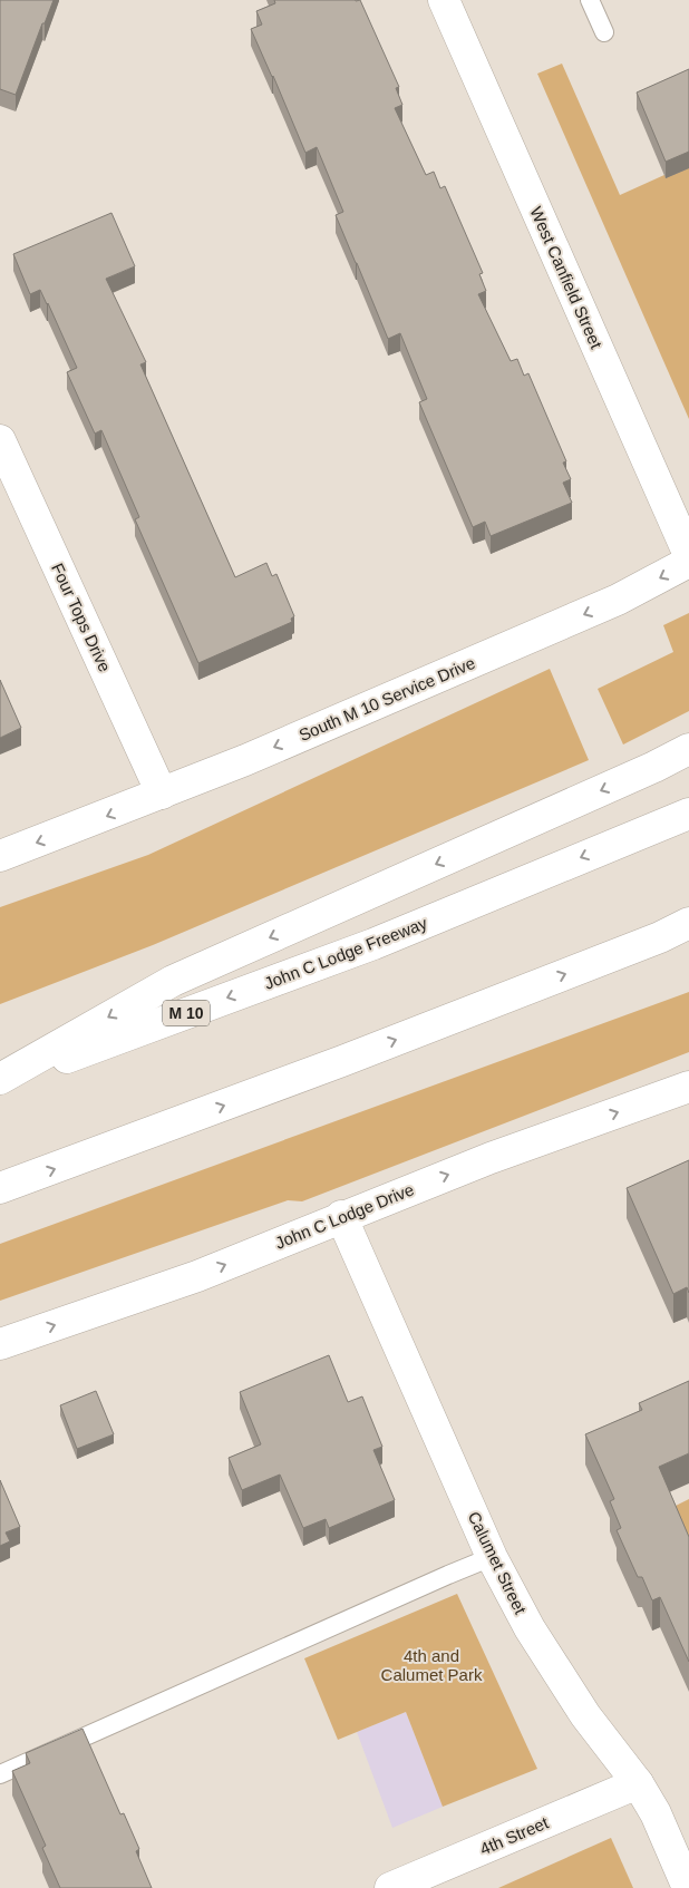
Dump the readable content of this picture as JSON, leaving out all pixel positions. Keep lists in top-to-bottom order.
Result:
{
  "streets": {
    "main road": [
      "West Canfield Street",
      "Four Tops Drive",
      "South M 10 Service Drive",
      "John C Lodge Freeway",
      "M 10",
      "John C Lodge Drive",
      "Calumet Street",
      "4th Street"
    ]
  },
  "crossings": [
    ["Four Tops Drive", "South M 10 Service Drive"],
    ["John C Lodge Drive", "Calumet Street"],
    ["Calumet Street", "4th Street"]
  ],
  "parks": ["4th and Calumet Park"]
}
